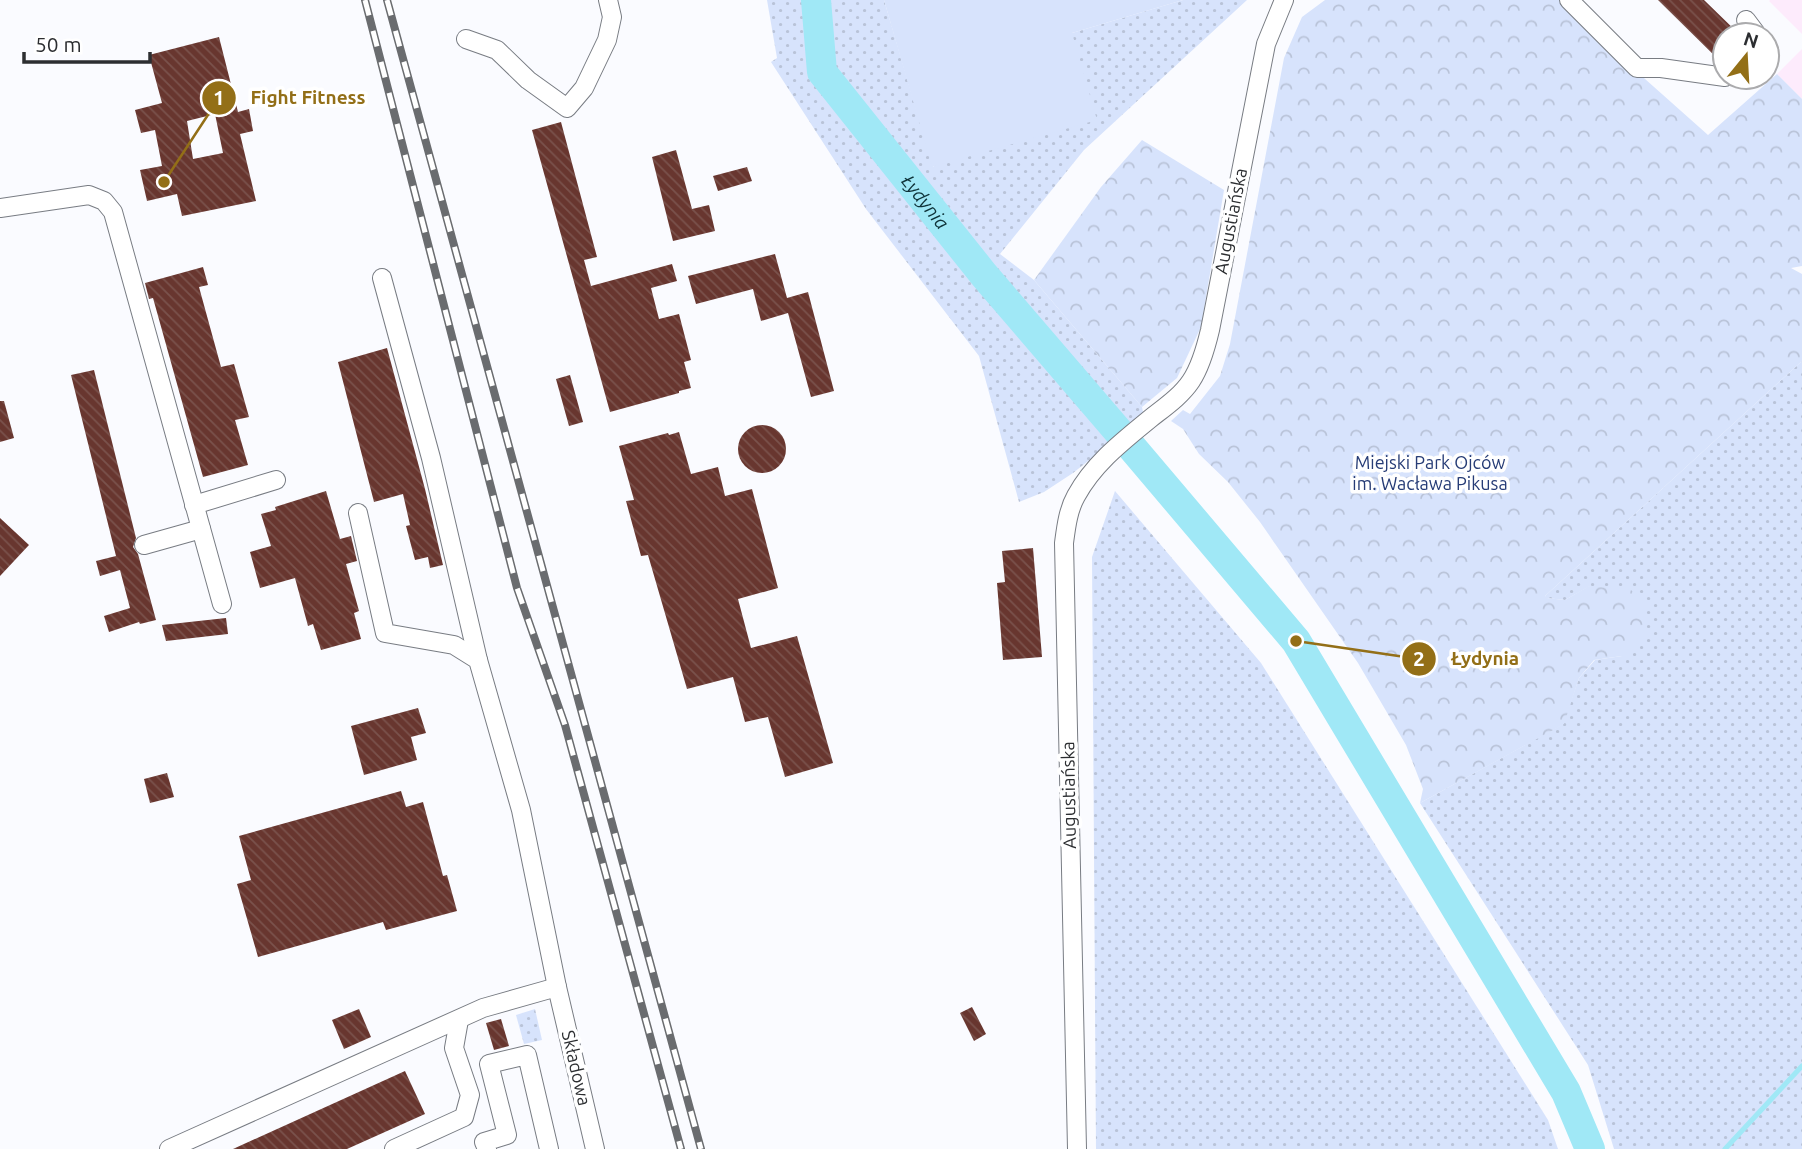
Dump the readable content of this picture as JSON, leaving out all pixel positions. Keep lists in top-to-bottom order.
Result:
{
  "streets": {
    "street": ["Augustiańska", "Składowa"]
  },
  "water": ["Łydynia"],
  "parks": ["Miejski Park Ojców im. Wacława Pikusa"],
  "places": ["Fight Fitness", "Łydynia"],
  "scale_bar": "50 m",
  "north": "top"
}
